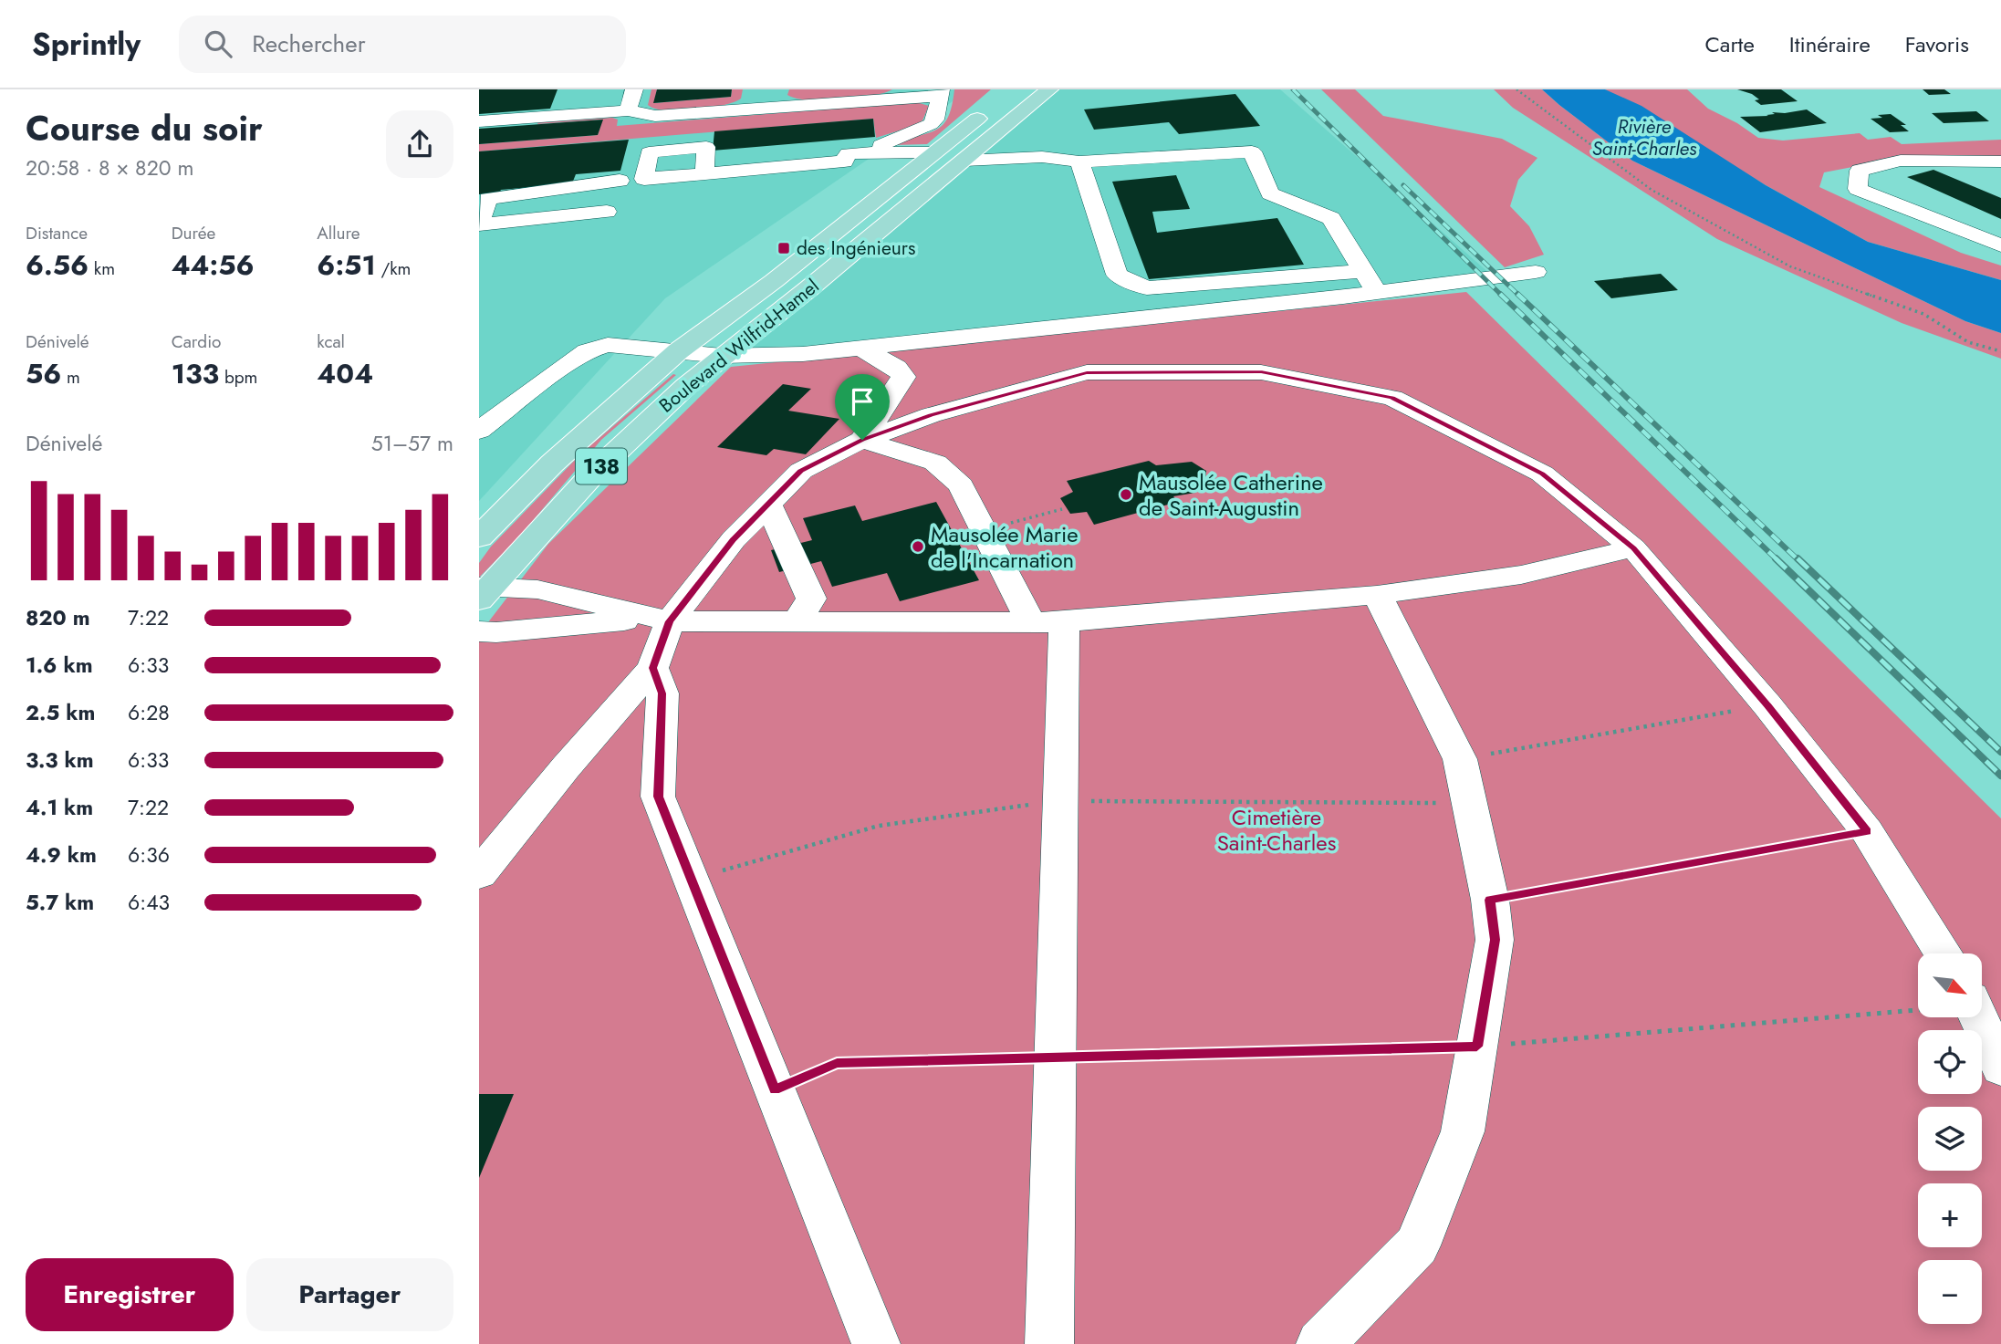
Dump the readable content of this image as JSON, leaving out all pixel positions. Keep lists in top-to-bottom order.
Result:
{
  "streets": {
    "main road": ["Boulevard Wilfrid-Hamel", "138"]
  },
  "water": ["Rivière Saint-Charles"],
  "parks": ["Cimetière Saint-Charles"],
  "places": {
    "transit": ["des Ingénieurs"],
    "other": ["Mausolée Catherine de Saint-Augustin", "Mausolée Marie de l'Incarnation"]
  },
  "north": "bottom right",
  "page": {
    "header": "Sprintly",
    "search": "Rechercher",
    "nav": ["Carte", "Itinéraire", "Favoris"],
    "heading": ["Course du soir", "20:58 · 8 × 820 m"],
    "stats": [
      ["Distance", "6.56 km"],
      ["Durée", "44:56"],
      ["Allure", "6:51 /km"],
      ["Dénivelé", "56 m"],
      ["Cardio", "133 bpm"],
      ["kcal", "404"]
    ],
    "chart": ["Dénivelé", "51–57 m"],
    "list": [
      {
        "name": "820 m",
        "note": "7:22"
      },
      {
        "name": "1.6 km",
        "note": "6:33"
      },
      {
        "name": "2.5 km",
        "note": "6:28"
      },
      {
        "name": "3.3 km",
        "note": "6:33"
      },
      {
        "name": "4.1 km",
        "note": "7:22"
      },
      {
        "name": "4.9 km",
        "note": "6:36"
      },
      {
        "name": "5.7 km",
        "note": "6:43"
      }
    ],
    "map_buttons": ["+", "−"],
    "buttons": ["Enregistrer", "Partager"]
  }
}
